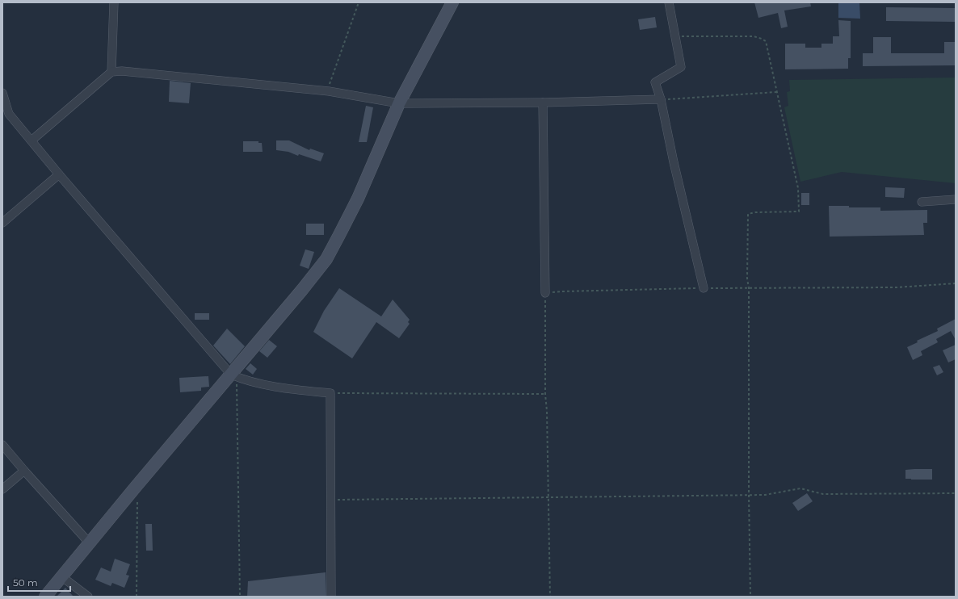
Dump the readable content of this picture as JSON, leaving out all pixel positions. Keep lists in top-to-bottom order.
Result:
{
  "scale_bar": "50 m"
}
